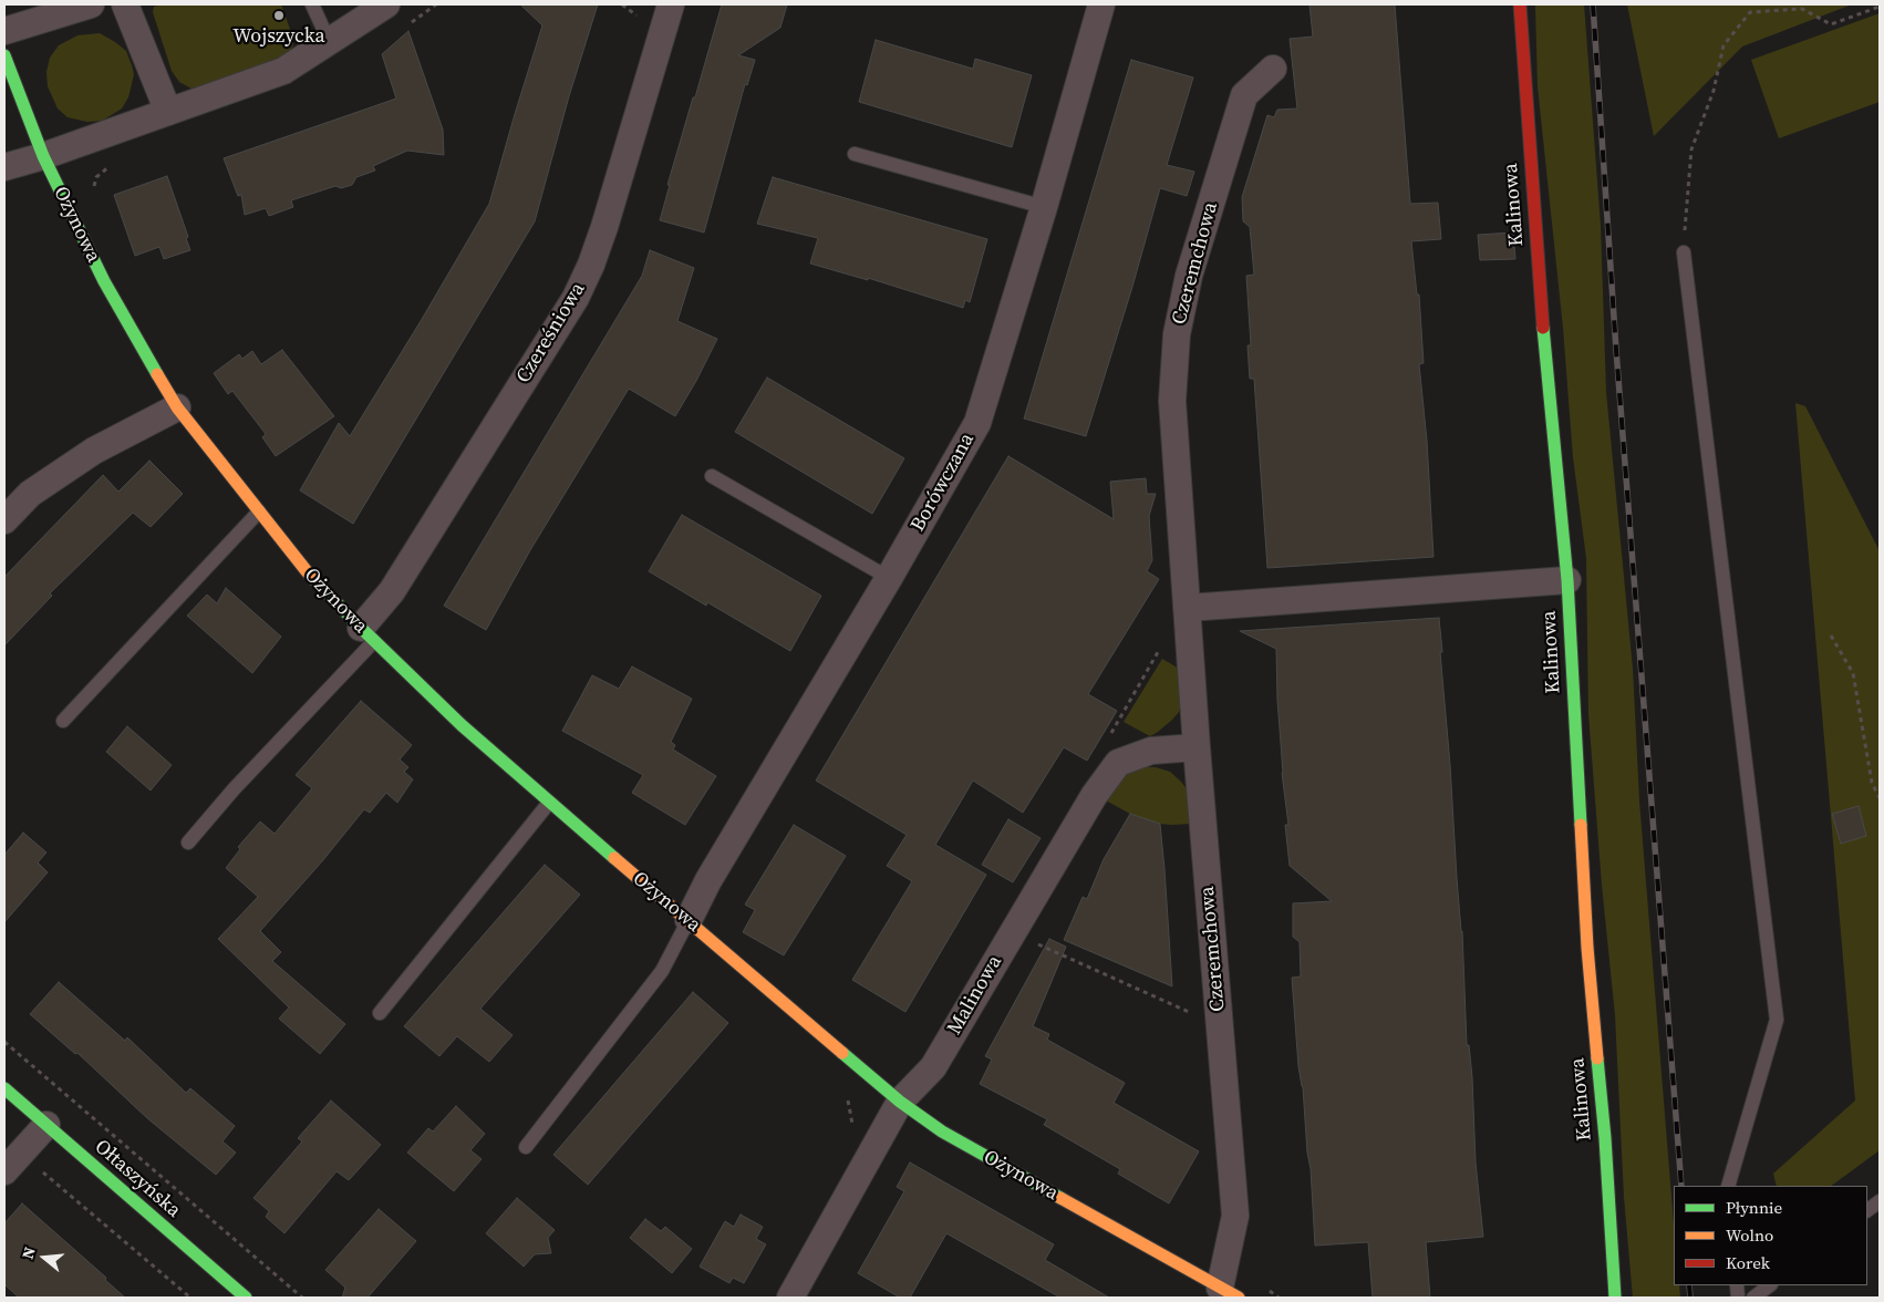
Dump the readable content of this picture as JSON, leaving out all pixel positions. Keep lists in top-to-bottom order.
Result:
{
  "streets": {
    "street": [
      "Kalinowa",
      "Ożynowa",
      "Czeremchowa",
      "Czereśniowa",
      "Borówczana",
      "Malinowa",
      "Ołtaszyńska"
    ]
  },
  "crossings": [
    ["Ożynowa", "Czeremchowa"],
    ["Ożynowa", "Czereśniowa"],
    ["Ożynowa", "Borówczana"],
    ["Ożynowa", "Malinowa"],
    ["Czeremchowa", "Malinowa"]
  ],
  "places": ["Wojszycka"],
  "legend": ["Płynnie", "Wolno", "Korek"],
  "north": "left"
}
